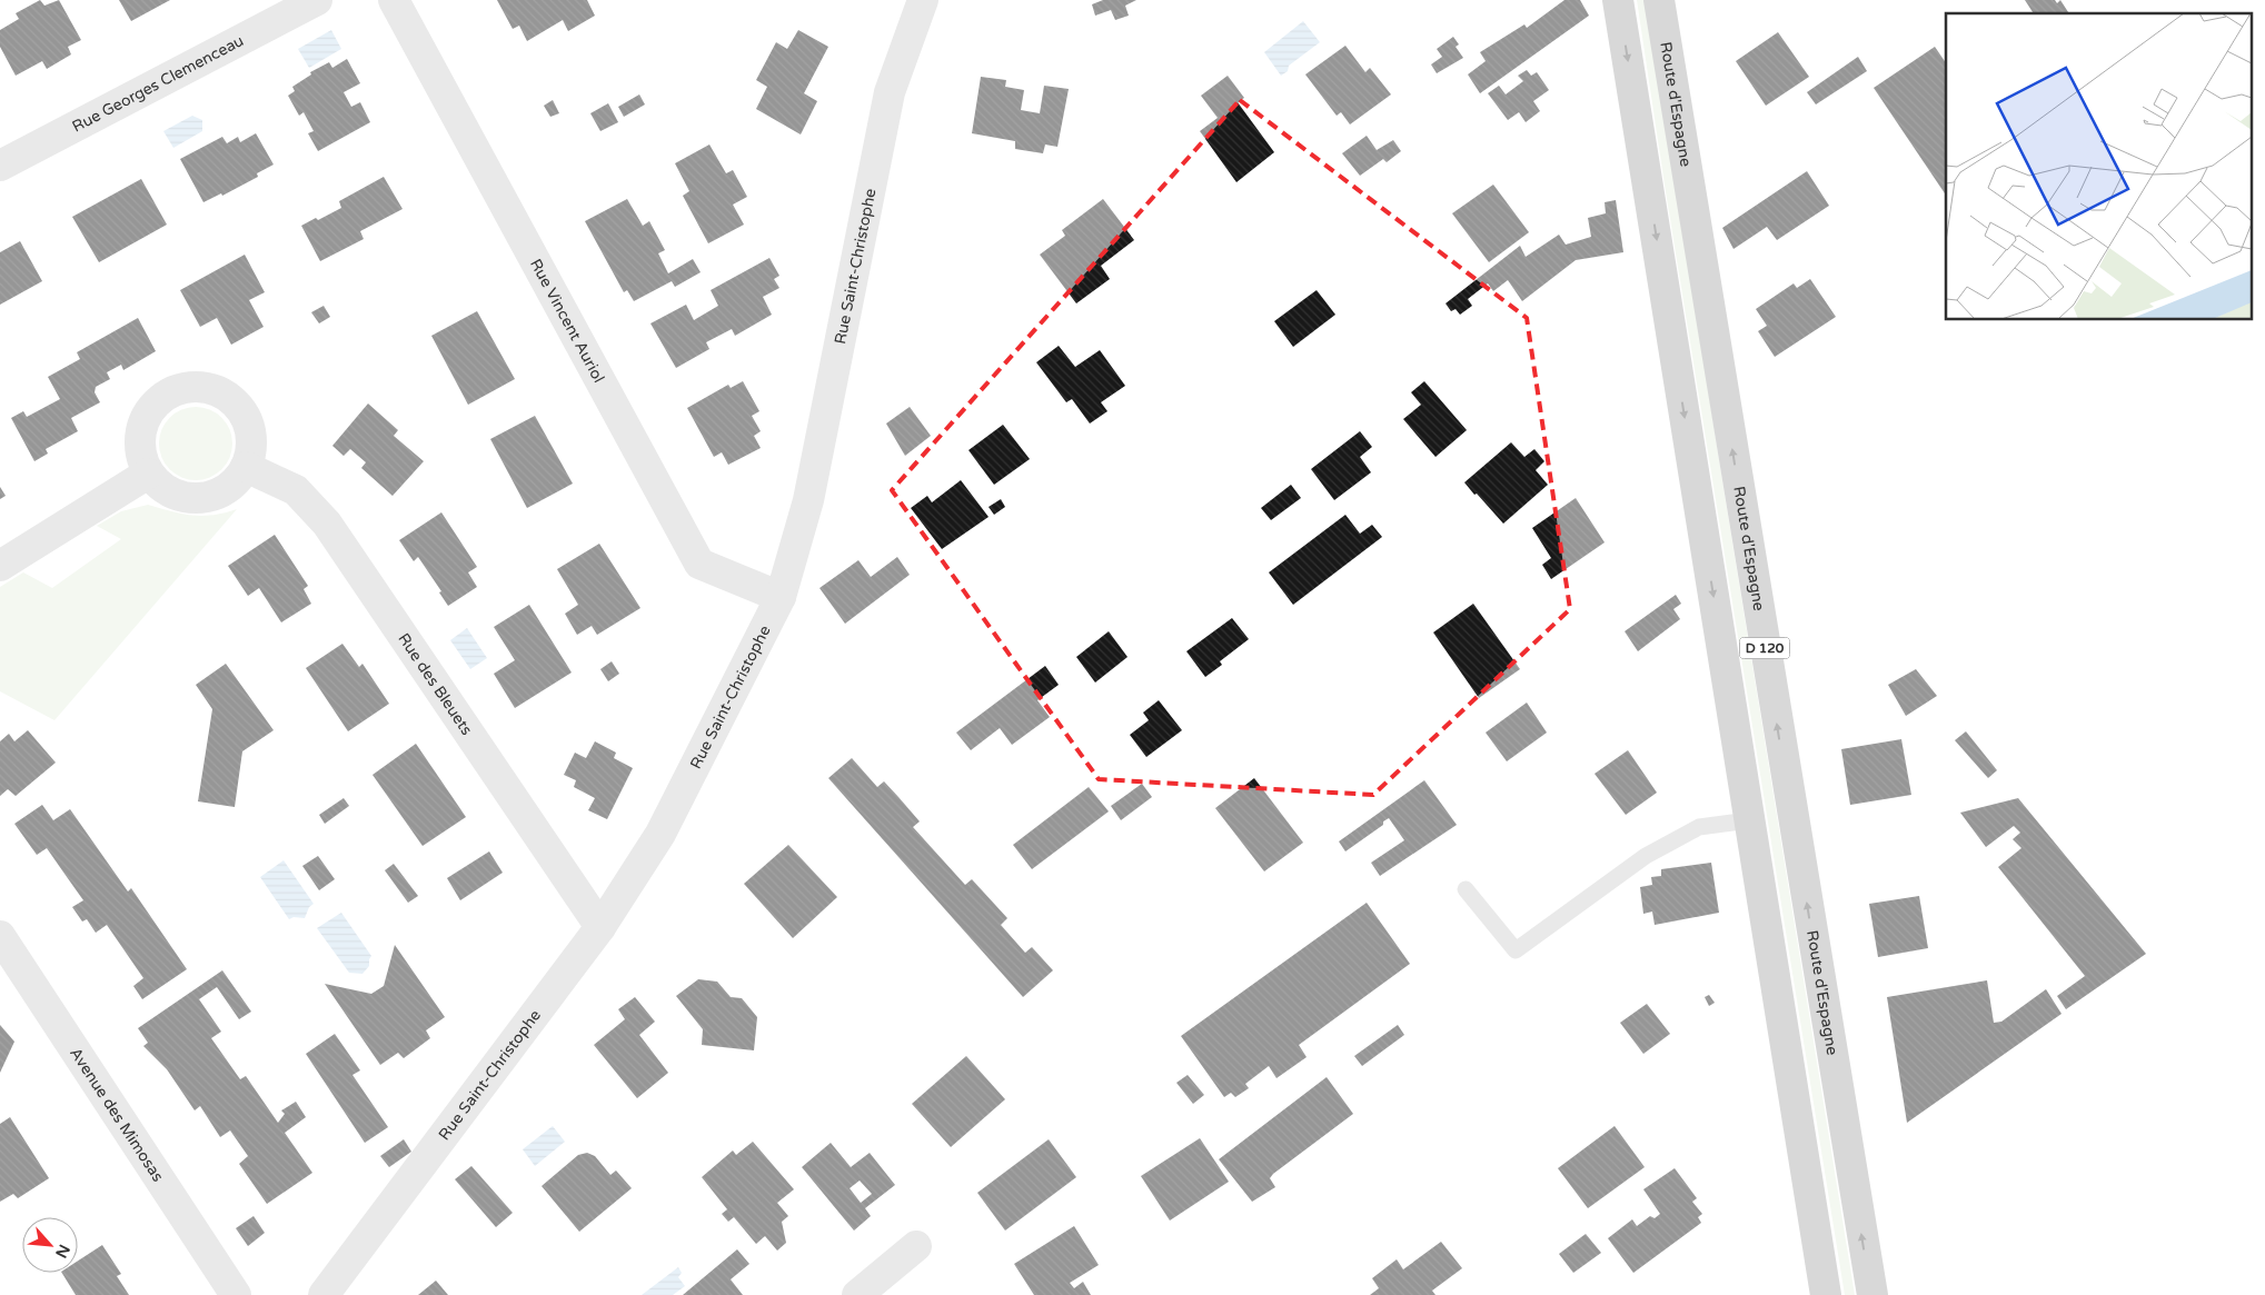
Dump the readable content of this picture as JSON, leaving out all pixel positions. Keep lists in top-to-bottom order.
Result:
{
  "streets": {
    "main road": ["Route d'Espagne", "D 120"],
    "street": [
      "Rue Georges Clemenceau",
      "Rue Saint-Christophe",
      "Rue Vincent Auriol",
      "Rue des Bleuets",
      "Avenue des Mimosas"
    ]
  },
  "crossings": [
    ["Rue Saint-Christophe", "Rue Vincent Auriol"],
    ["Rue Saint-Christophe", "Rue des Bleuets"]
  ],
  "north": "bottom right"
}
